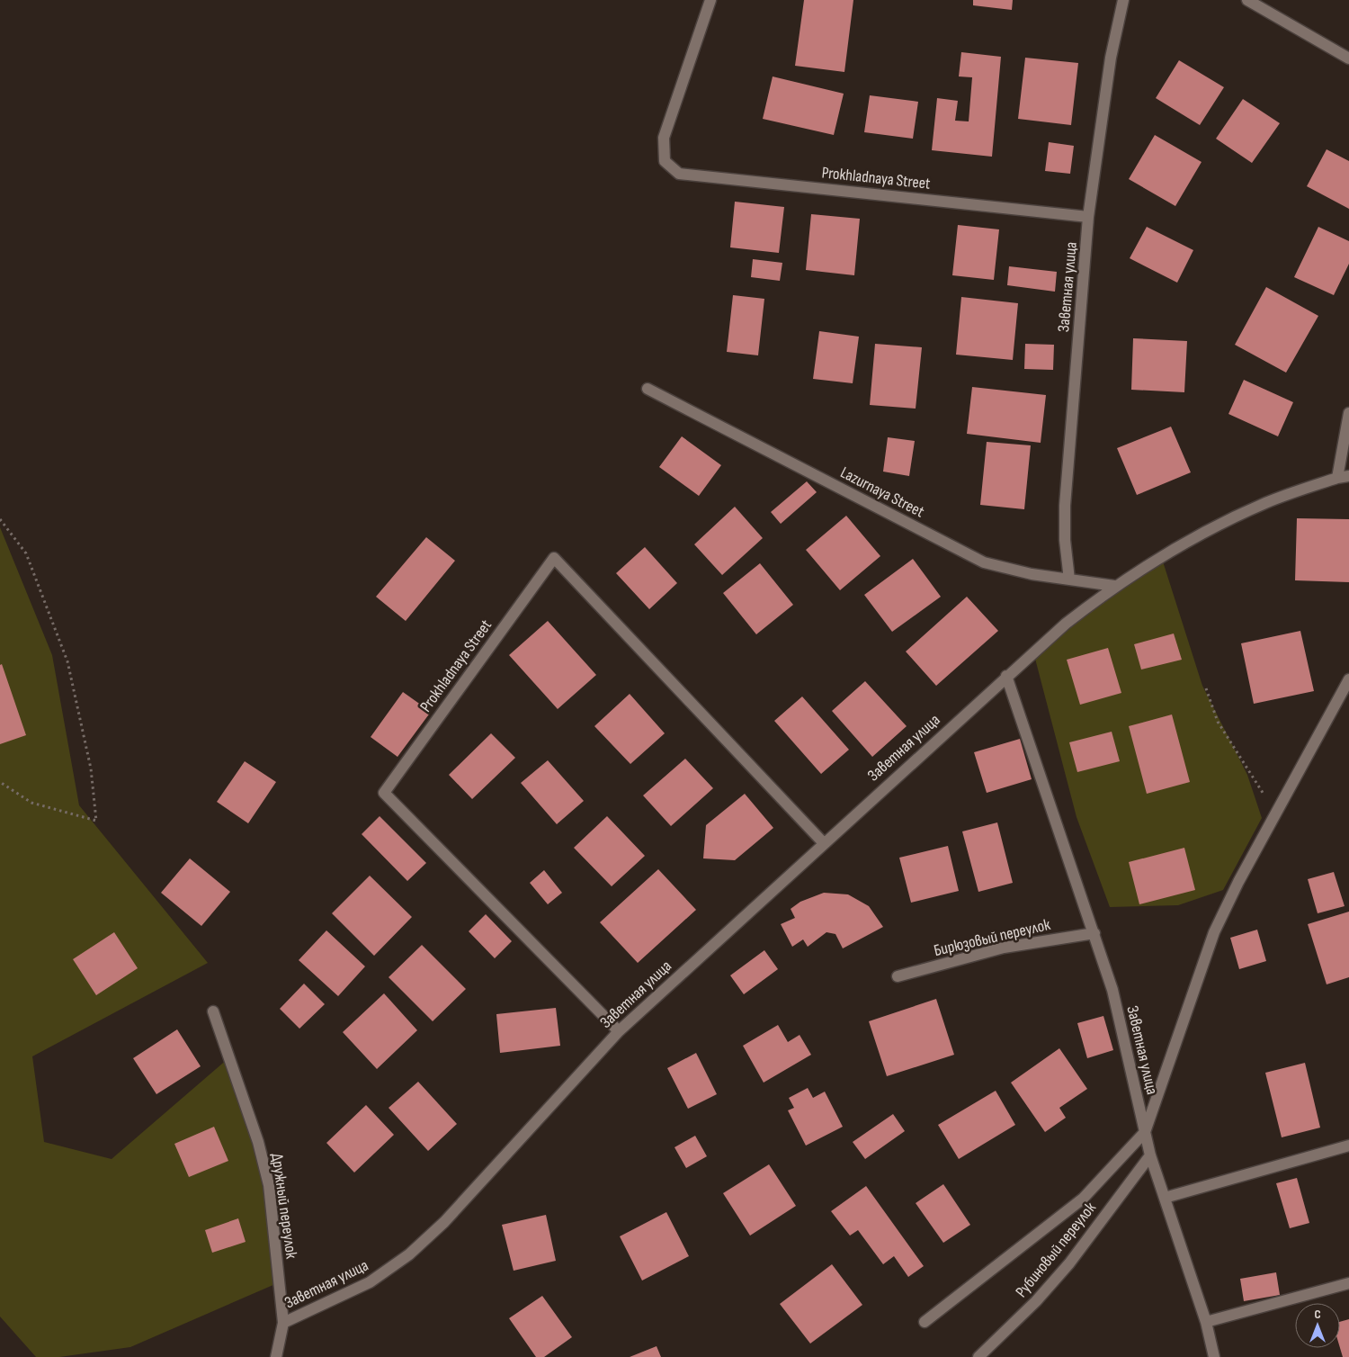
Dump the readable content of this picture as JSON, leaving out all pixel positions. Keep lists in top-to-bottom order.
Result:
{
  "streets": {
    "street": [
      "Prokhladnaya Street",
      "Заветная улица",
      "Lazurnaya Street",
      "Бирюзовый переулок",
      "Дружный переулок",
      "Рубиновый переулок"
    ]
  },
  "crossings": [
    ["Prokhladnaya Street", "Заветная улица"],
    ["Заветная улица", "Lazurnaya Street"],
    ["Заветная улица", "Бирюзовый переулок"],
    ["Заветная улица", "Дружный переулок"],
    ["Заветная улица", "Рубиновый переулок"]
  ],
  "north": "top"
}
